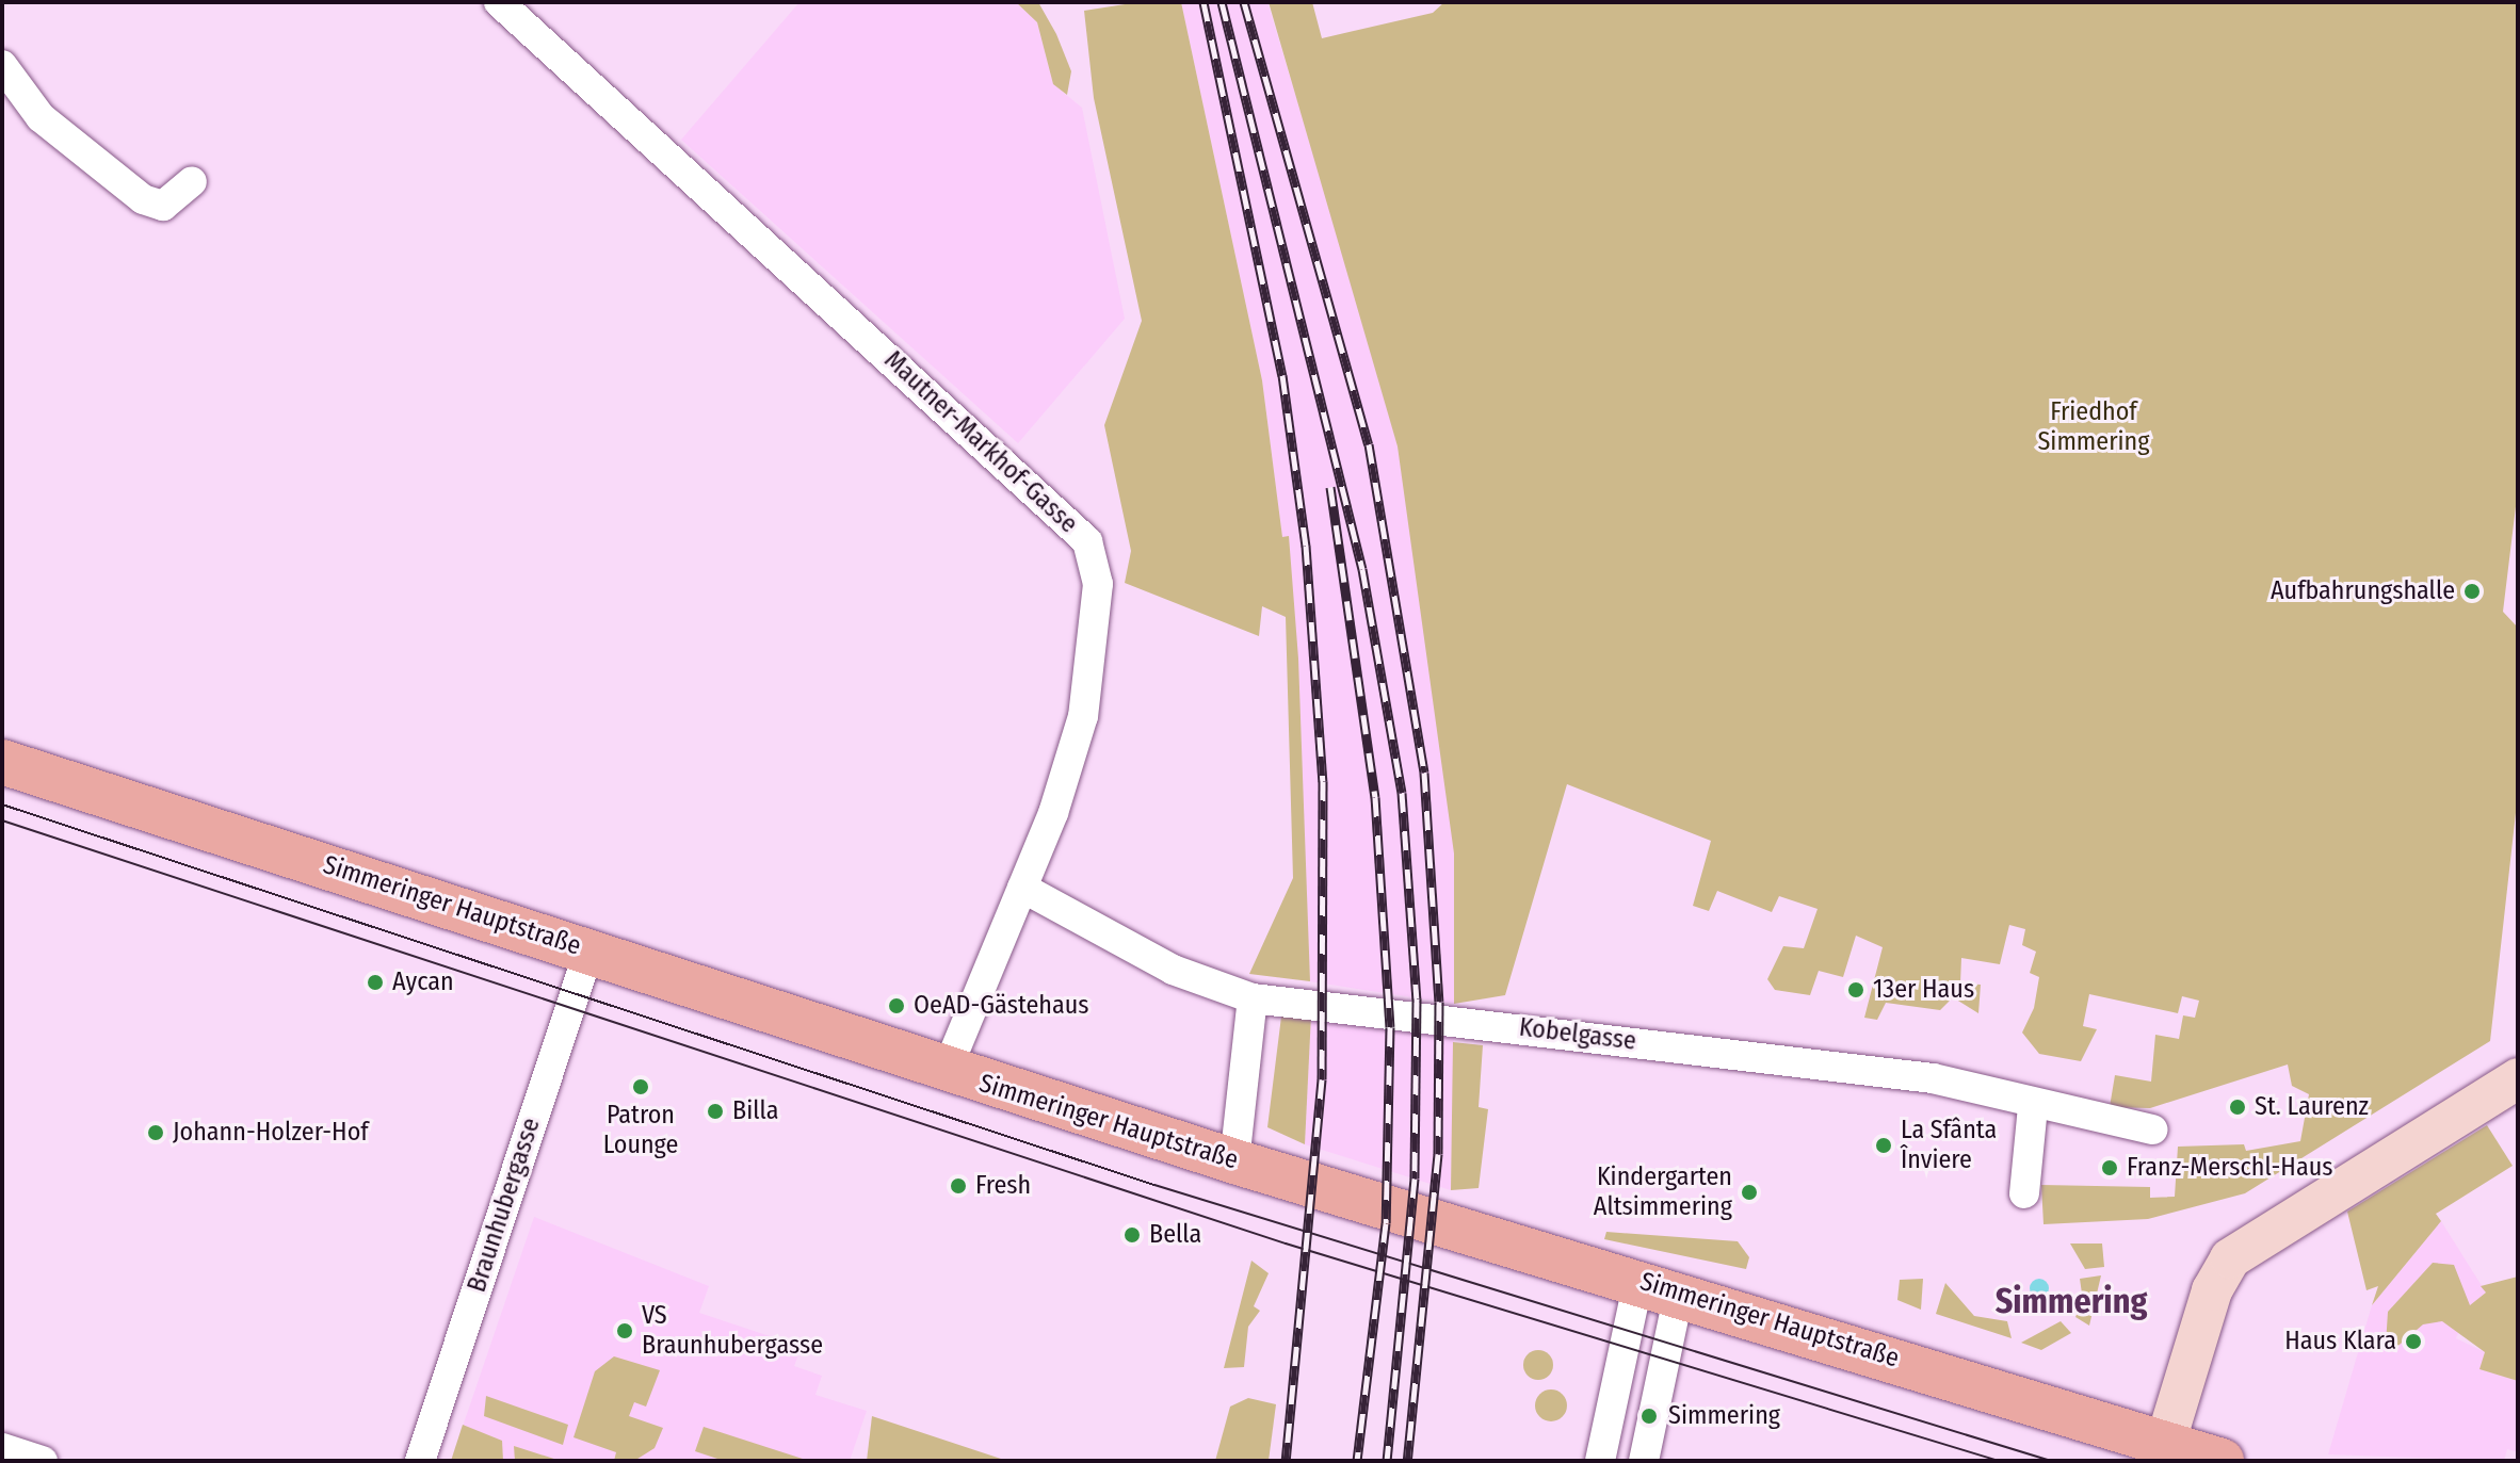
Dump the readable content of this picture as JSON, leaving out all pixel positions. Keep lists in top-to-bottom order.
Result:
{
  "streets": {
    "main road": ["Simmeringer Hauptstraße"],
    "street": ["Mautner-Markhof-Gasse", "Kobelgasse", "Braunhubergasse"]
  },
  "crossings": [
    ["Mautner-Markhof-Gasse", "Simmeringer Hauptstraße"],
    ["Mautner-Markhof-Gasse", "Kobelgasse"],
    ["Simmeringer Hauptstraße", "Braunhubergasse"]
  ],
  "districts": ["Simmering"],
  "parks": ["Friedhof Simmering"],
  "places": [
    "Aufbahrungshalle",
    "Aycan",
    "13er Haus",
    "OeAD-Gästehaus",
    "Patron Lounge",
    "St. Laurenz",
    "Billa",
    "Johann-Holzer-Hof",
    "La Sfânta Înviere",
    "Franz-Merschl-Haus",
    "Fresh",
    "Kindergarten Altsimmering",
    "Bella",
    "VS Braunhubergasse",
    "Haus Klara",
    "Simmering"
  ]
}
